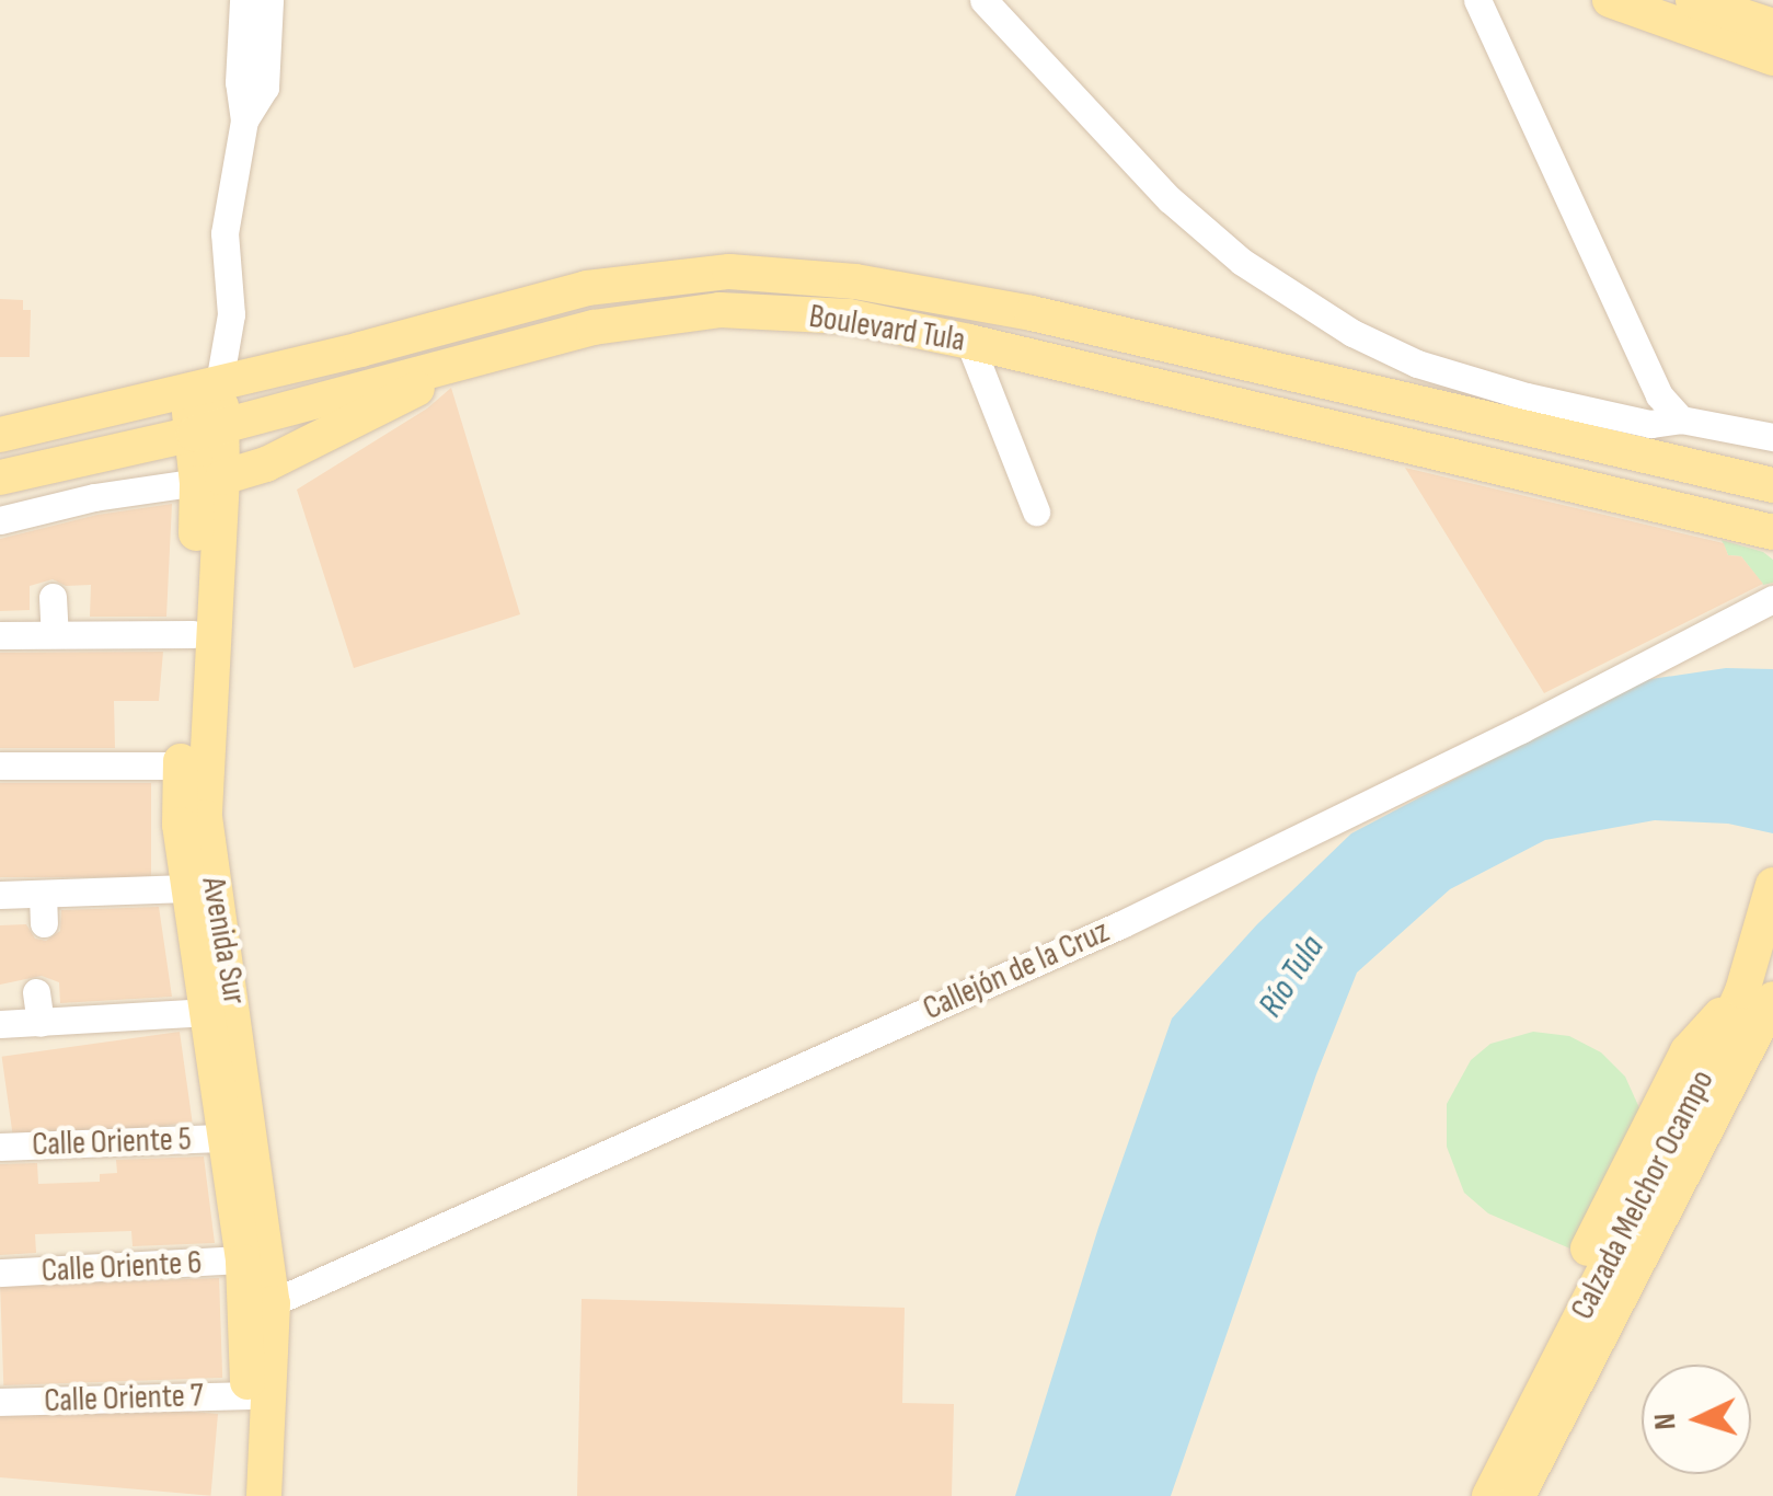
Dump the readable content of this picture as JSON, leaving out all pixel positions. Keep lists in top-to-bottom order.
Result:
{
  "streets": {
    "main road": ["Boulevard Tula", "Avenida Sur", "Calzada Melchor Ocampo"],
    "street": [
      "Callejón de la Cruz",
      "Calle Oriente 5",
      "Calle Oriente 6",
      "Calle Oriente 7"
    ]
  },
  "crossings": [
    ["Boulevard Tula", "Avenida Sur"],
    ["Avenida Sur", "Callejón de la Cruz"],
    ["Avenida Sur", "Calle Oriente 5"],
    ["Avenida Sur", "Calle Oriente 6"],
    ["Avenida Sur", "Calle Oriente 7"]
  ],
  "water": ["Río Tula"],
  "north": "left"
}
